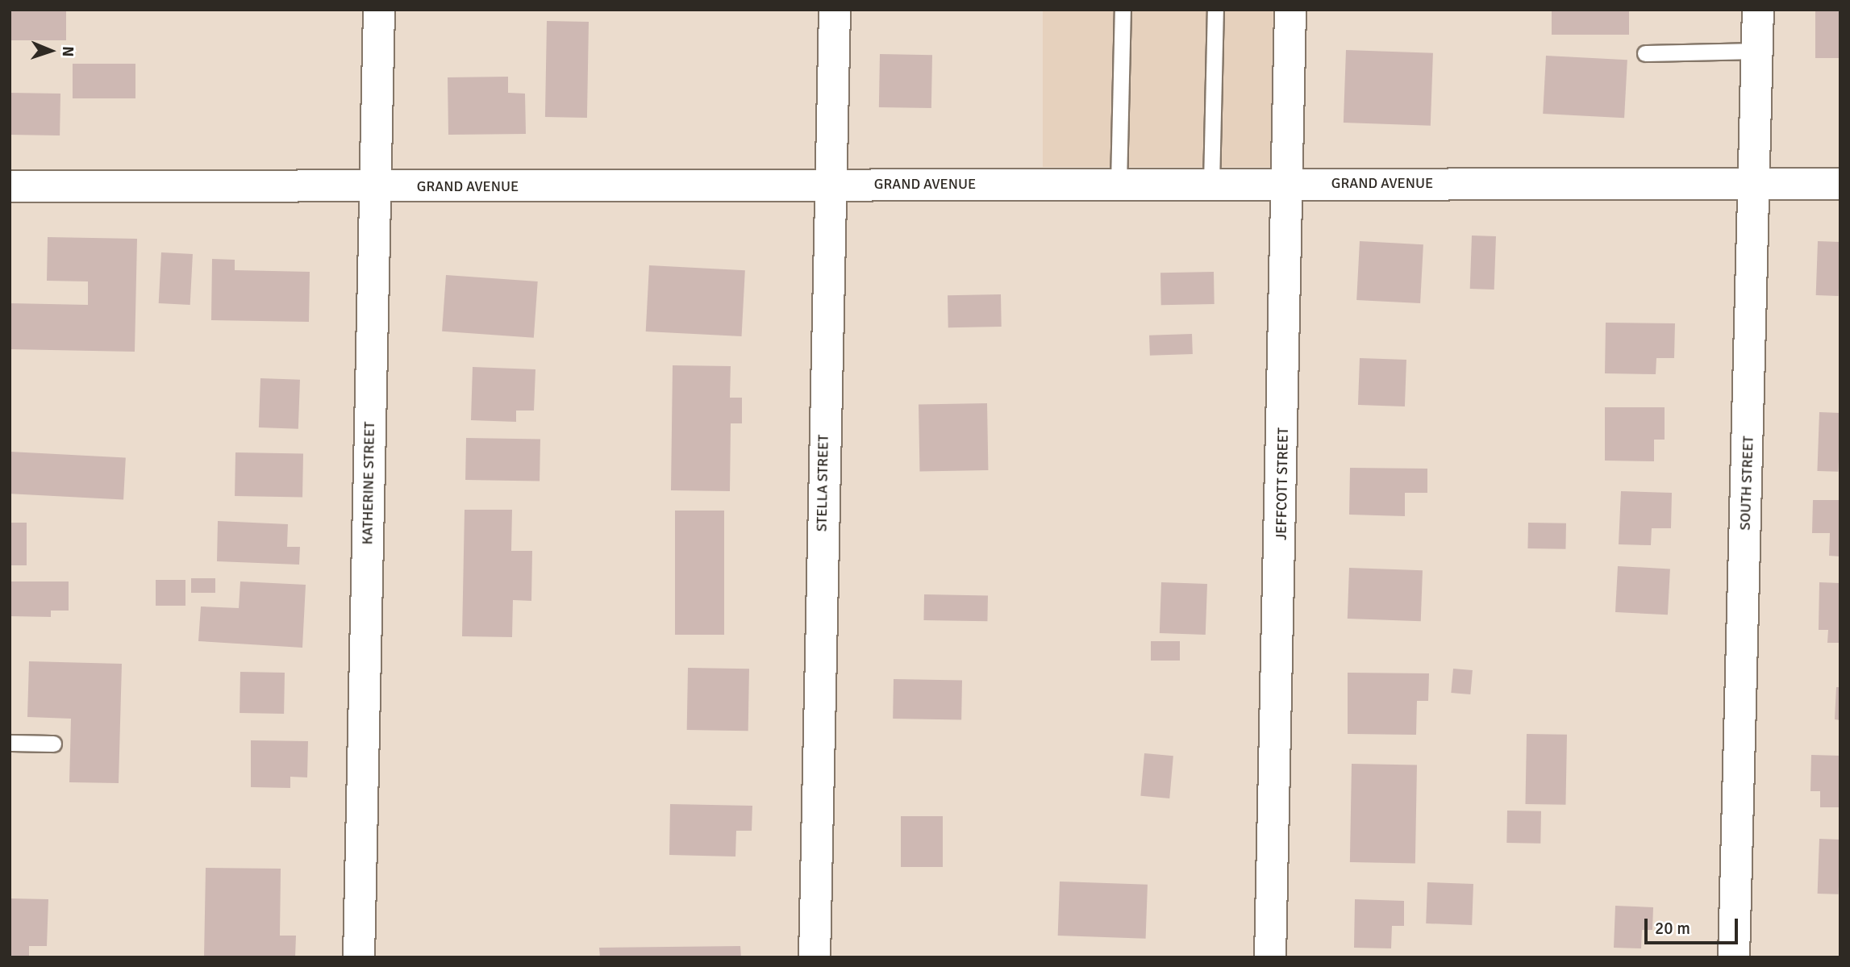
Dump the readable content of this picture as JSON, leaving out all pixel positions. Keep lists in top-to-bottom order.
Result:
{
  "streets": {
    "street": [
      "GRAND AVENUE",
      "KATHERINE STREET",
      "STELLA STREET",
      "SOUTH STREET",
      "JEFFCOTT STREET"
    ]
  },
  "crossings": [
    ["GRAND AVENUE", "KATHERINE STREET"],
    ["GRAND AVENUE", "STELLA STREET"],
    ["GRAND AVENUE", "SOUTH STREET"],
    ["GRAND AVENUE", "JEFFCOTT STREET"]
  ],
  "scale_bar": "20 m",
  "north": "right"
}
